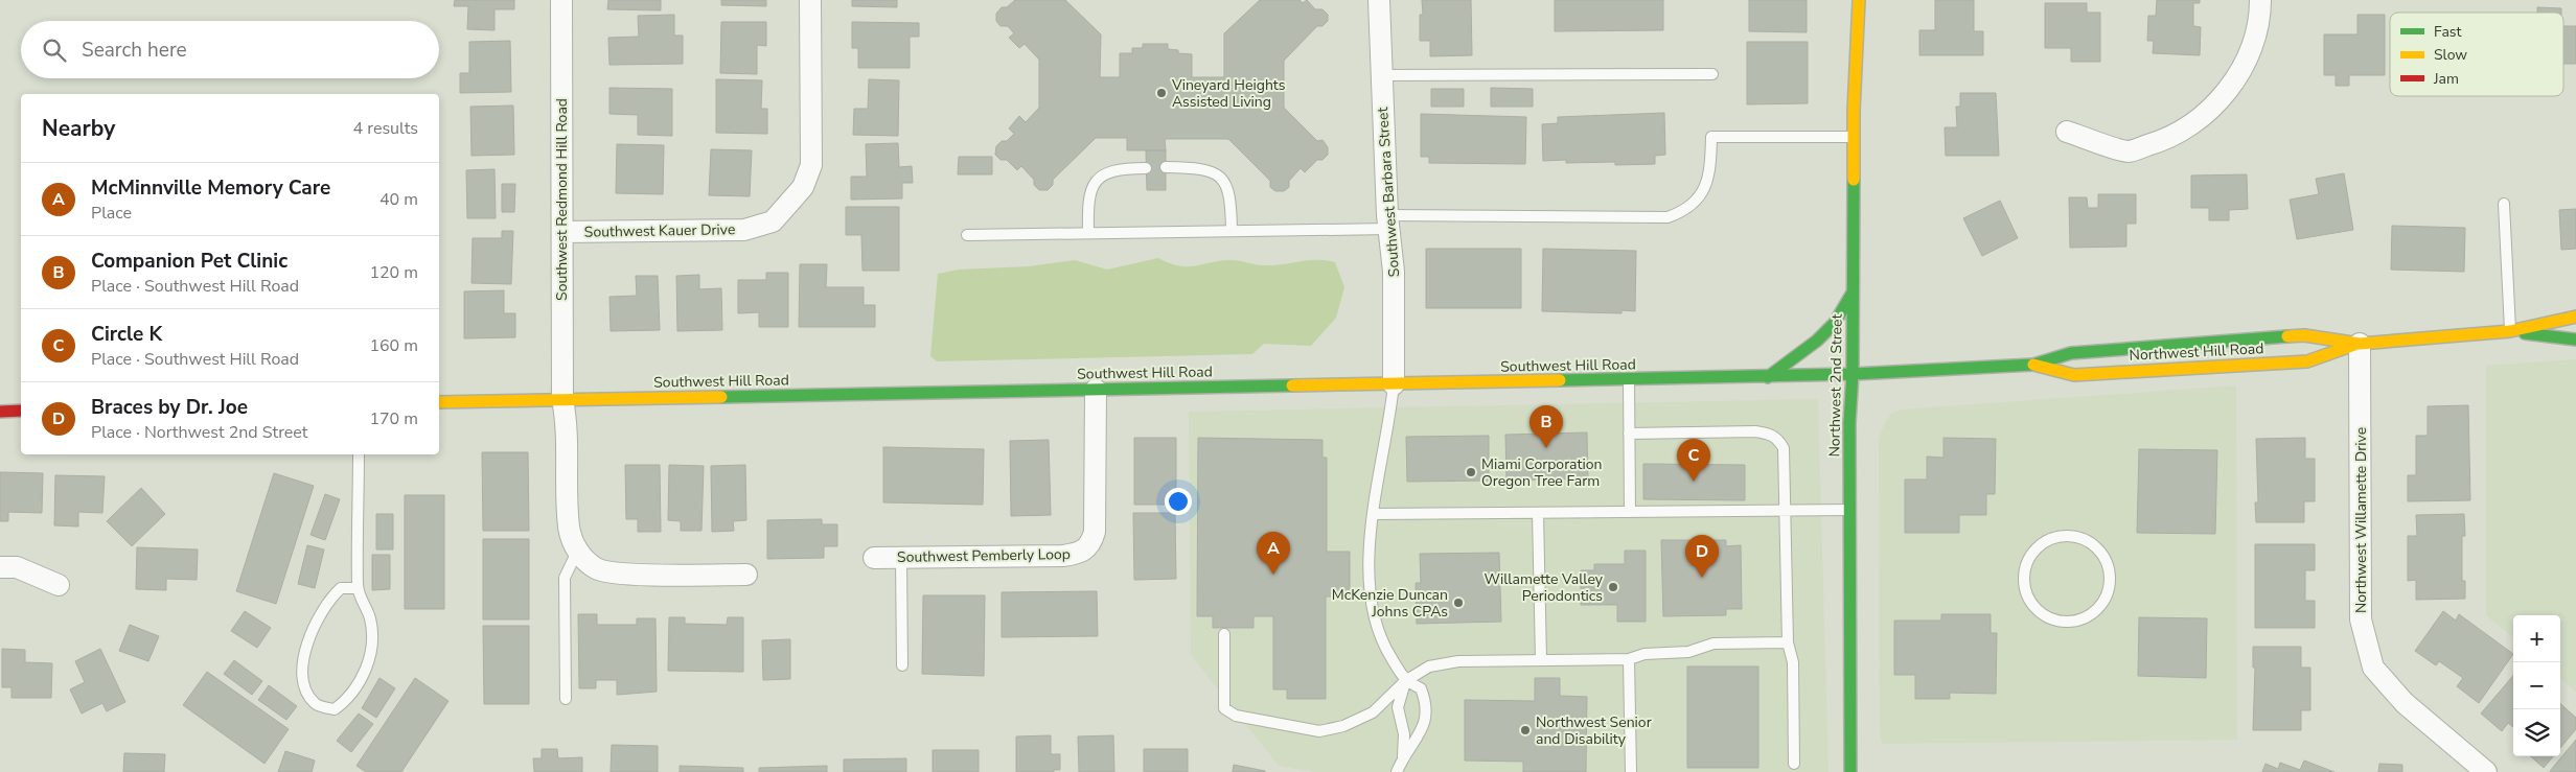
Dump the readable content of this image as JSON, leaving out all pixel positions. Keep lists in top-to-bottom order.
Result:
{
  "streets": {
    "street": [
      "Southwest Barbara Street",
      "Southwest Redmond Hill Road",
      "Southwest Kauer Drive",
      "Northwest Hill Road",
      "Southwest Hill Road",
      "Northwest 2nd Street",
      "Northwest Willamette Drive",
      "Southwest Pemberly Loop"
    ]
  },
  "crossings": [
    ["Southwest Barbara Street", "Southwest Hill Road"],
    ["Southwest Redmond Hill Road", "Southwest Kauer Drive"],
    ["Southwest Redmond Hill Road", "Southwest Hill Road"],
    ["Northwest Hill Road", "Southwest Hill Road"],
    ["Northwest Hill Road", "Northwest 2nd Street"],
    ["Northwest Hill Road", "Northwest Willamette Drive"],
    ["Southwest Hill Road", "Northwest 2nd Street"],
    ["Southwest Hill Road", "Southwest Pemberly Loop"]
  ],
  "places": [
    "Vineyard Heights Assisted Living",
    "Miami Corporation Oregon Tree Farm",
    "Willamette Valley Periodontics",
    "McKenzie Duncan Johns CPAs",
    "Northwest Senior and Disability"
  ],
  "legend": ["Fast", "Slow", "Jam"],
  "page": {
    "search": "Search here",
    "heading": ["Nearby", "4 results"],
    "list": [
      {
        "mark": "A",
        "name": "McMinnville Memory Care",
        "note": "Place",
        "value": "40 m"
      },
      {
        "mark": "B",
        "name": "Companion Pet Clinic",
        "note": "Place · Southwest Hill Road",
        "value": "120 m"
      },
      {
        "mark": "C",
        "name": "Circle K",
        "note": "Place · Southwest Hill Road",
        "value": "160 m"
      },
      {
        "mark": "D",
        "name": "Braces by Dr. Joe",
        "note": "Place · Northwest 2nd Street",
        "value": "170 m"
      }
    ],
    "pins": [
      "B",
      "C",
      "A",
      "D"
    ],
    "map_buttons": ["+", "−"]
  }
}
